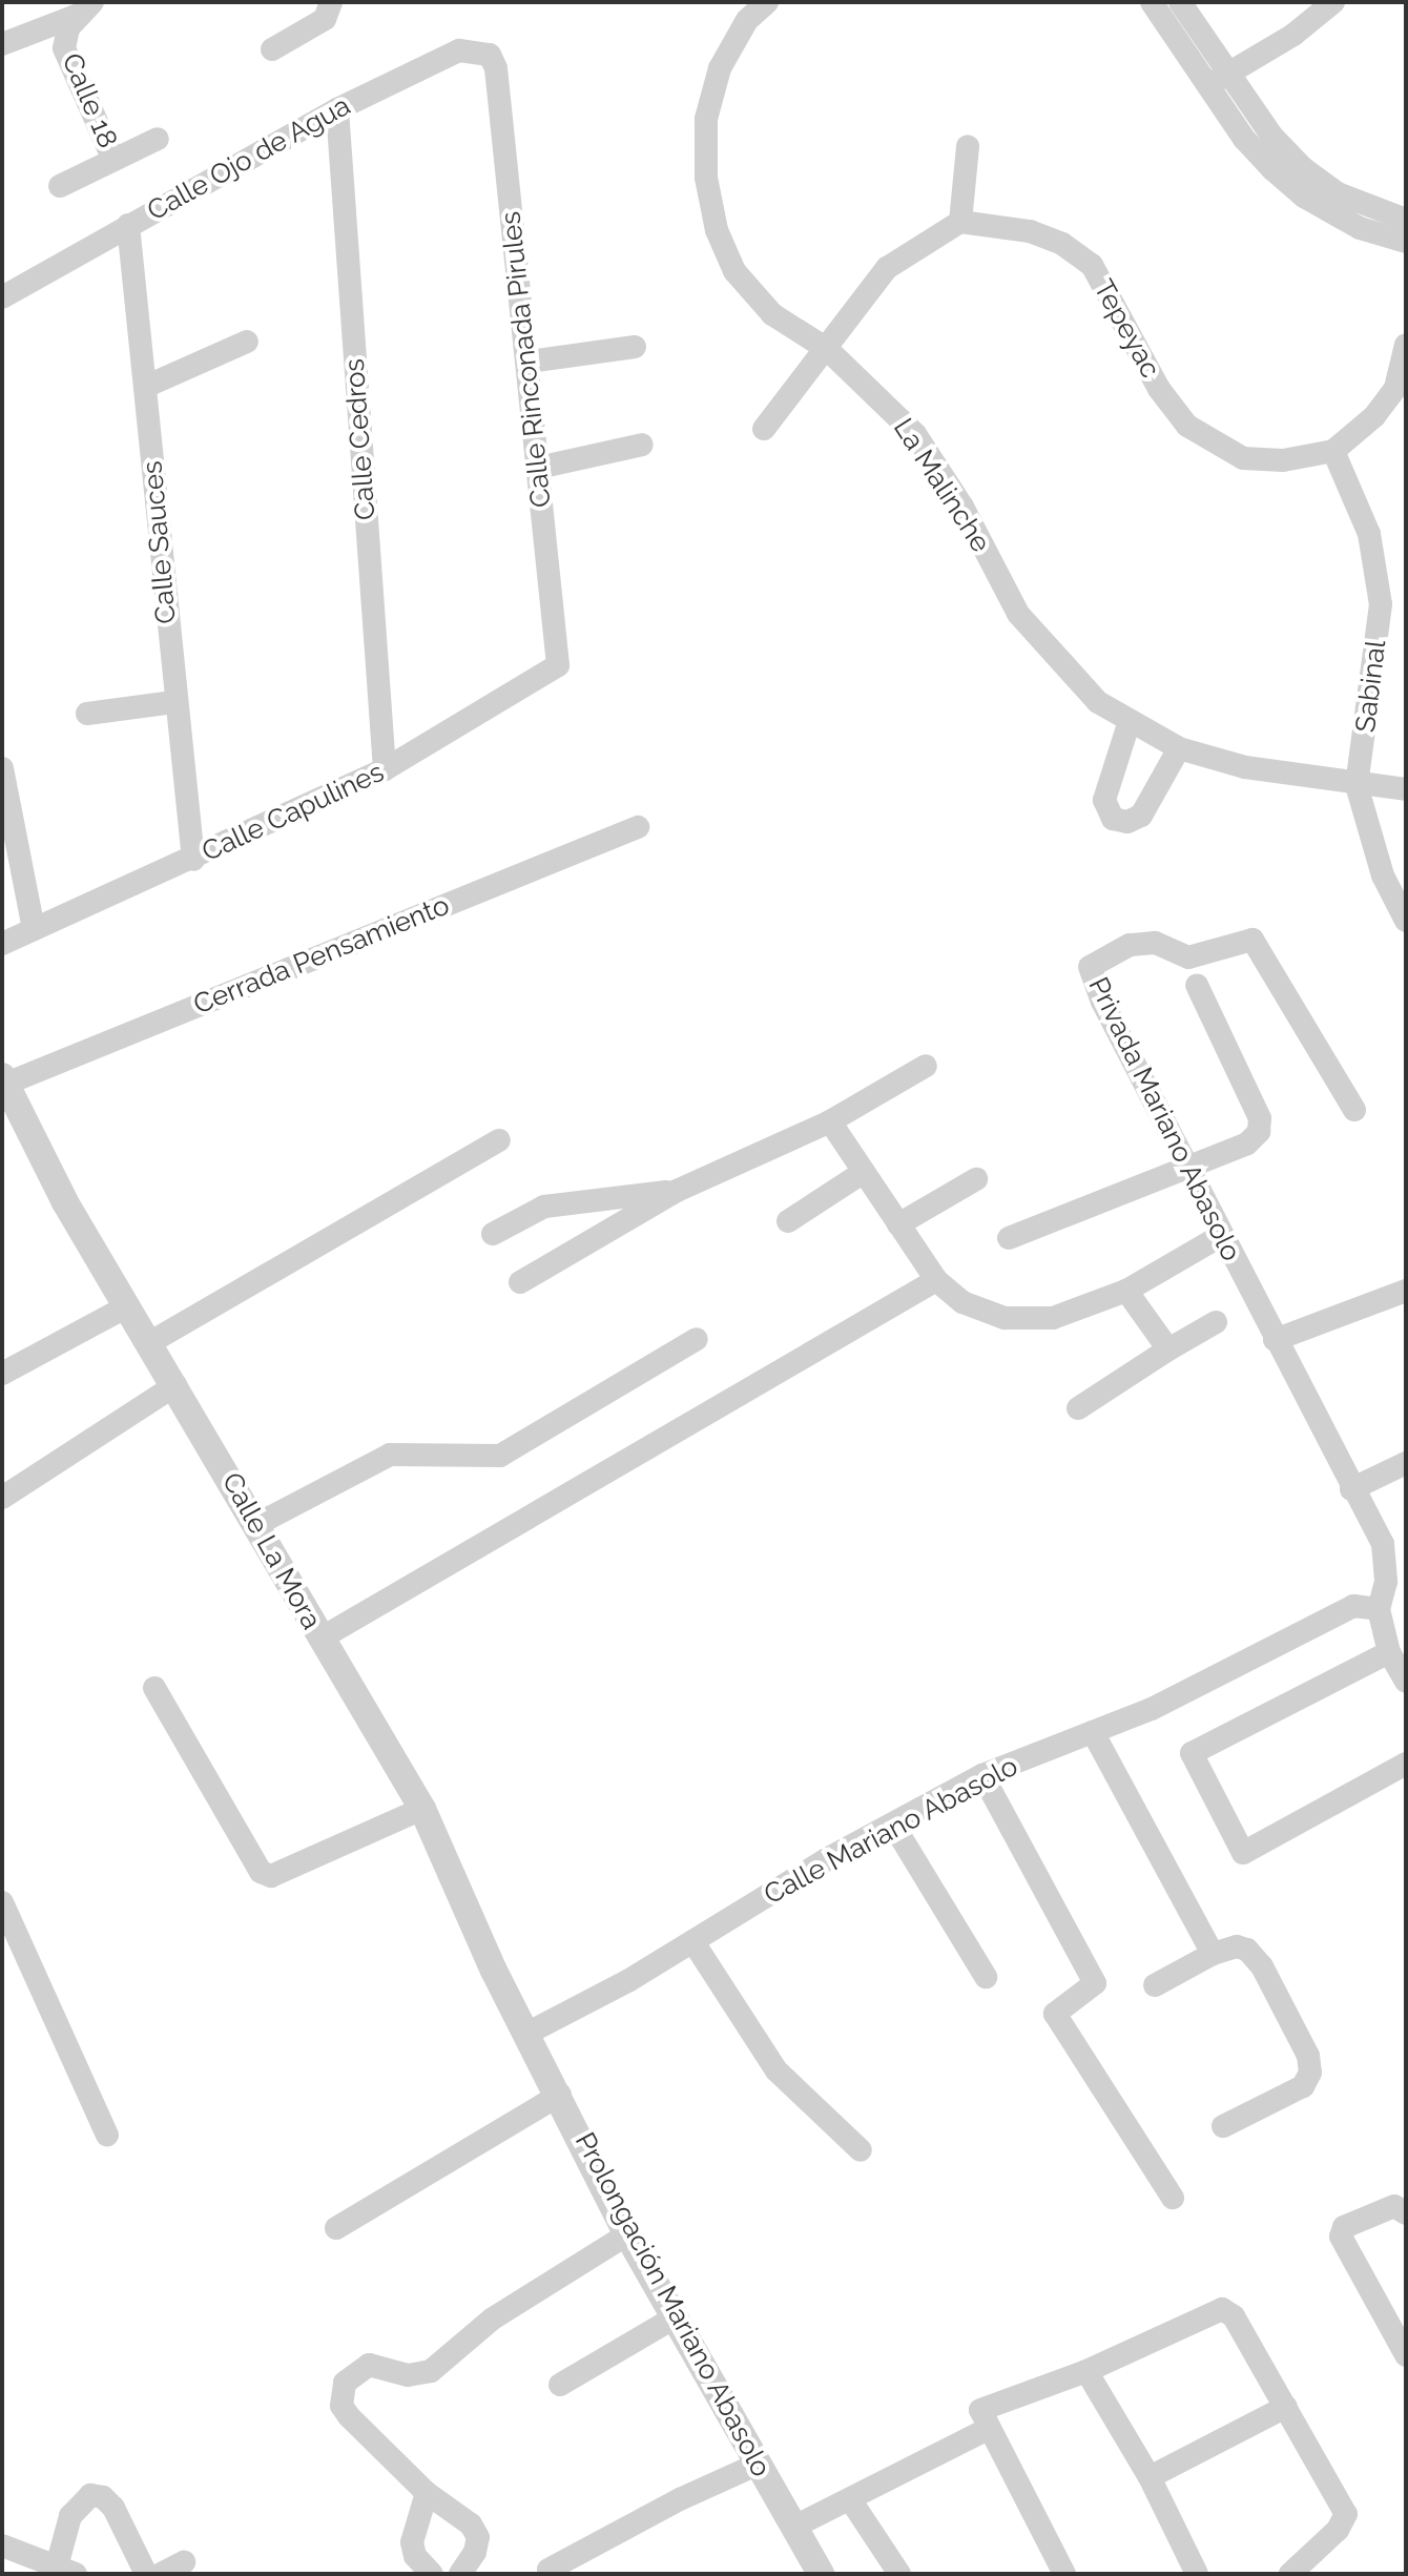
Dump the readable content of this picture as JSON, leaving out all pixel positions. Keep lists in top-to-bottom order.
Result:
{
  "streets": {
    "street": [
      "Calle 18",
      "Calle Ojo de Agua",
      "Tepeyac",
      "Calle Rinconada Pirules",
      "Calle Cedros",
      "La Malinche",
      "Calle Sauces",
      "Sabinal",
      "Calle Capulines",
      "Cerrada Pensamiento",
      "Privada Mariano Abasolo",
      "Calle La Mora",
      "Calle Mariano Abasolo",
      "Prolongación Mariano Abasolo"
    ]
  },
  "crossings": [
    ["Calle Ojo de Agua", "Calle Rinconada Pirules"],
    ["Calle Ojo de Agua", "Calle Cedros"],
    ["Calle Ojo de Agua", "Calle Sauces"],
    ["Tepeyac", "Sabinal"],
    ["Calle Rinconada Pirules", "Calle Capulines"],
    ["Calle Cedros", "Calle Capulines"],
    ["La Malinche", "Sabinal"],
    ["Calle Sauces", "Calle Capulines"],
    ["Cerrada Pensamiento", "Calle La Mora"],
    ["Privada Mariano Abasolo", "Calle Mariano Abasolo"],
    ["Calle La Mora", "Calle Mariano Abasolo"],
    ["Calle La Mora", "Prolongación Mariano Abasolo"],
    ["Calle Mariano Abasolo", "Prolongación Mariano Abasolo"]
  ]
}
